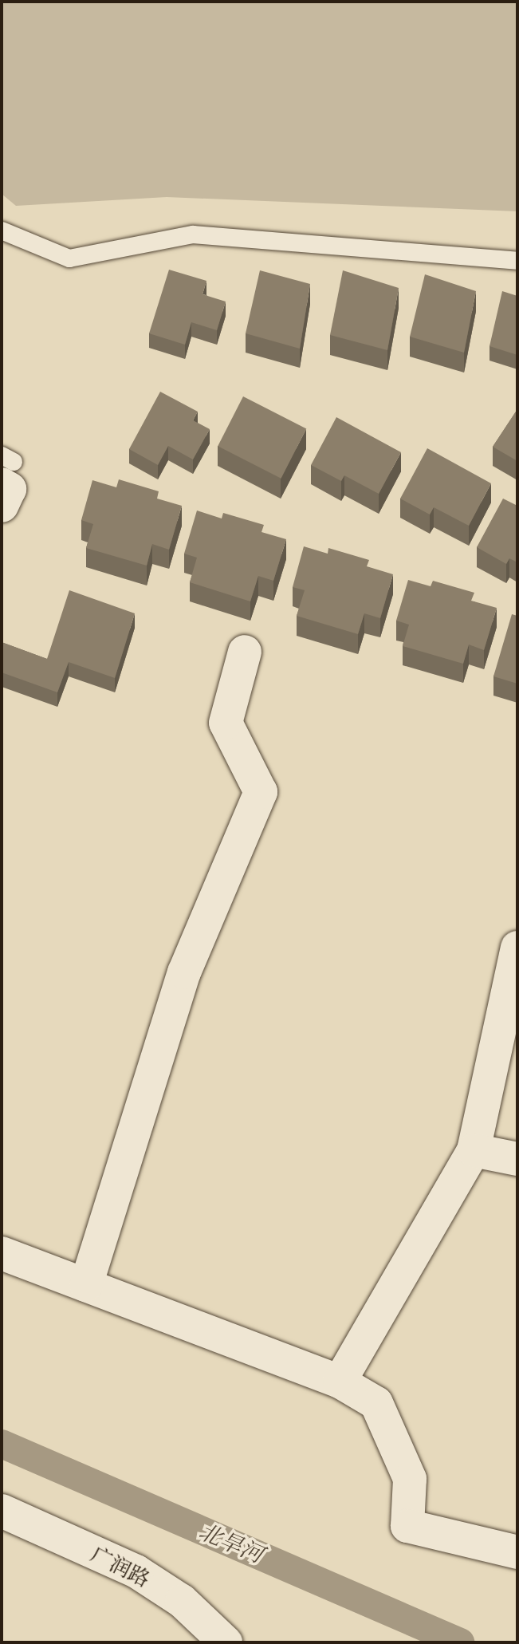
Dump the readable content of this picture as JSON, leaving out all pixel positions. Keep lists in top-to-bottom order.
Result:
{
  "streets": {
    "street": ["广润路"]
  },
  "water": ["北旱河"]
}
